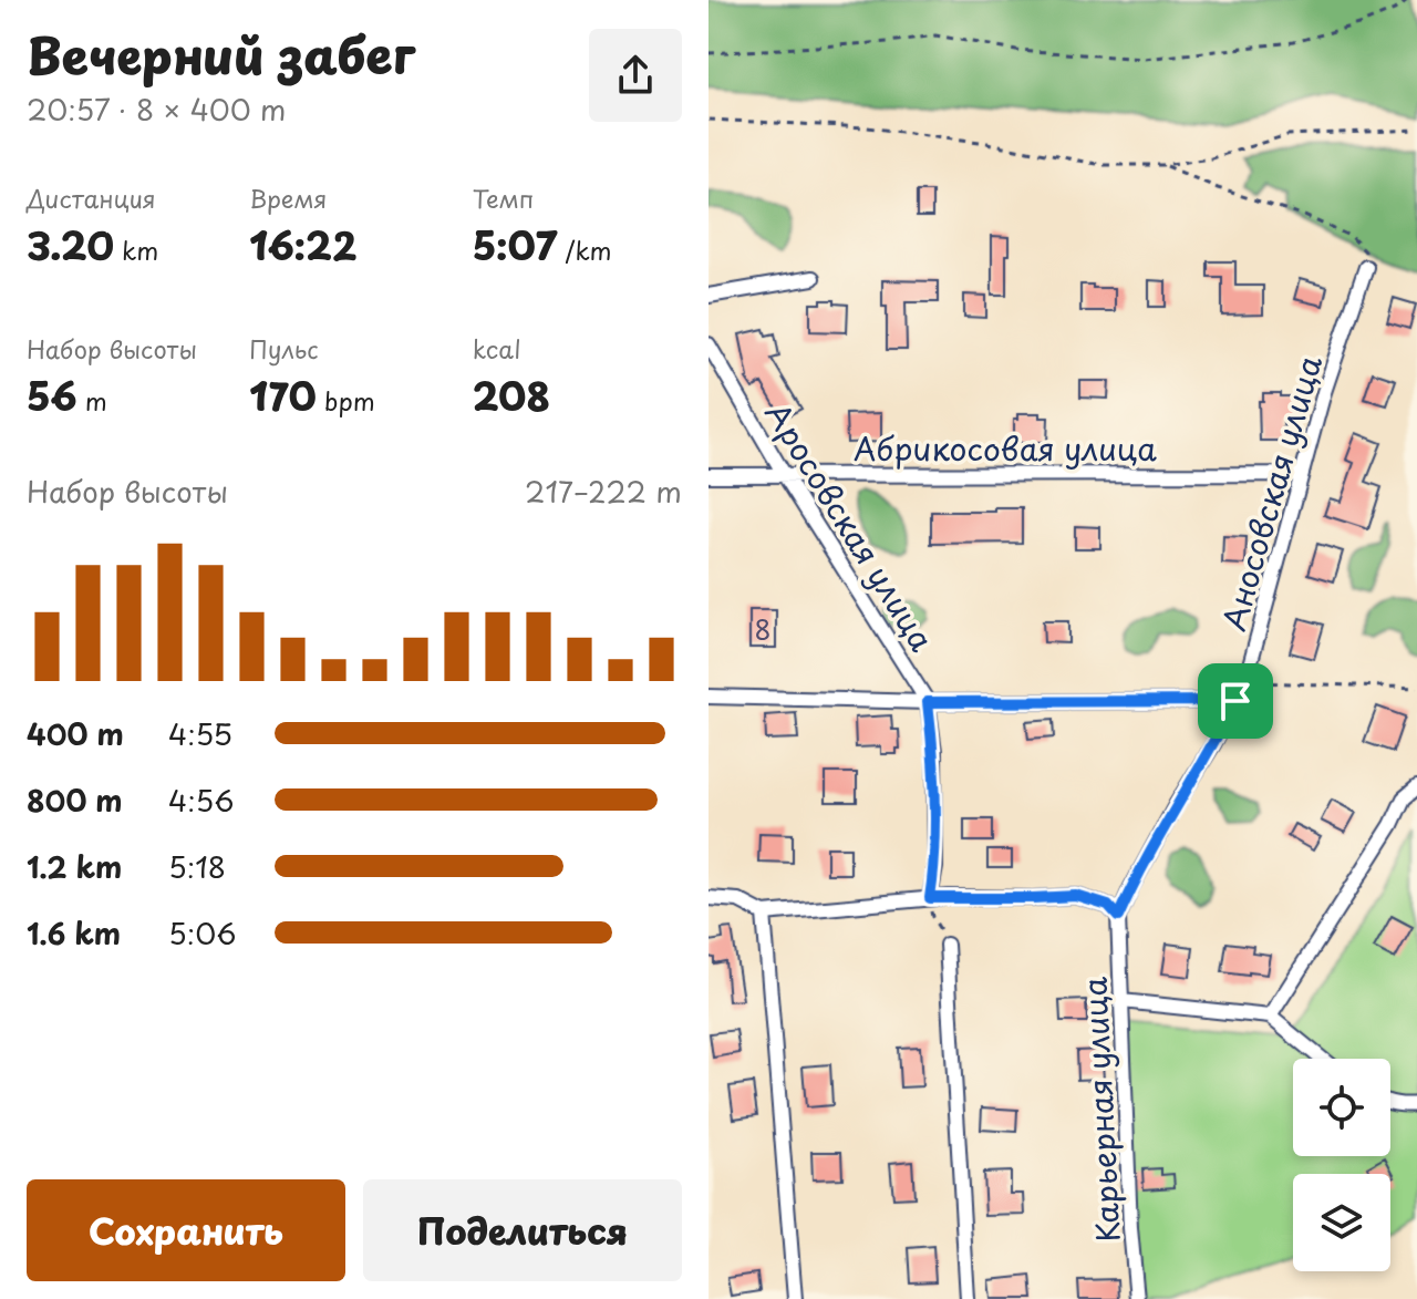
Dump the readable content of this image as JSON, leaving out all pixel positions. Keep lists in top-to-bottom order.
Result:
{
  "streets": {
    "street": [
      "Абрикосовая улица",
      "Аносовская улица",
      "Аросовская улица",
      "Карьерная улица"
    ]
  },
  "crossings": [
    ["Абрикосовая улица", "Аносовская улица"],
    ["Абрикосовая улица", "Аросовская улица"],
    ["Аносовская улица", "Карьерная улица"]
  ],
  "house_numbers": ["8"],
  "page": {
    "heading": ["Вечерний забег", "20:57 · 8 × 400 m"],
    "stats": [
      ["Дистанция", "3.20 km"],
      ["Время", "16:22"],
      ["Темп", "5:07 /km"],
      ["Набор высоты", "56 m"],
      ["Пульс", "170 bpm"],
      ["kcal", "208"]
    ],
    "chart": ["Набор высоты", "217–222 m"],
    "list": [
      {
        "name": "400 m",
        "note": "4:55"
      },
      {
        "name": "800 m",
        "note": "4:56"
      },
      {
        "name": "1.2 km",
        "note": "5:18"
      },
      {
        "name": "1.6 km",
        "note": "5:06"
      }
    ],
    "buttons": ["Сохранить", "Поделиться"]
  }
}
